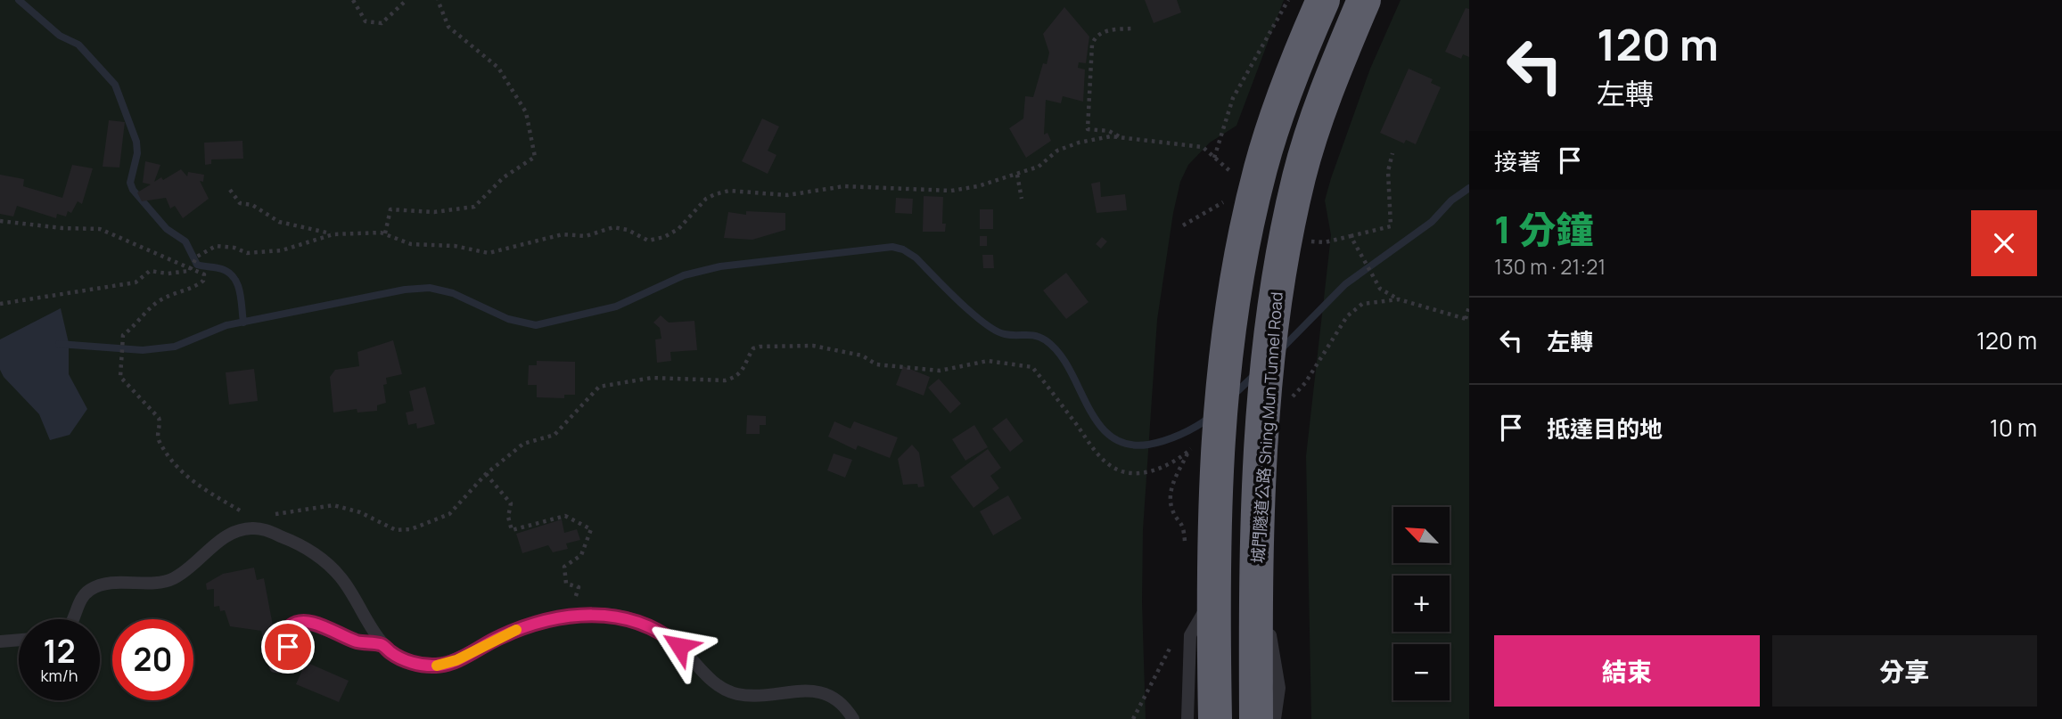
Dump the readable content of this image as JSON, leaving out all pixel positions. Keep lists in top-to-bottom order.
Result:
{
  "streets": {
    "highway": ["城門隧道公路 Shing Mun Tunnel Road"]
  },
  "north": "top left",
  "page": {
    "turn": ["120 m", "左轉"],
    "then": "接著",
    "heading": ["1 分鐘", "130 m · 21:21"],
    "list": [
      {
        "name": "左轉",
        "value": "120 m"
      },
      {
        "name": "抵達目的地",
        "value": "10 m"
      }
    ],
    "map_buttons": ["+", "−"],
    "speed": "12 km/h",
    "limit": "20",
    "buttons": ["結束", "分享"]
  }
}
